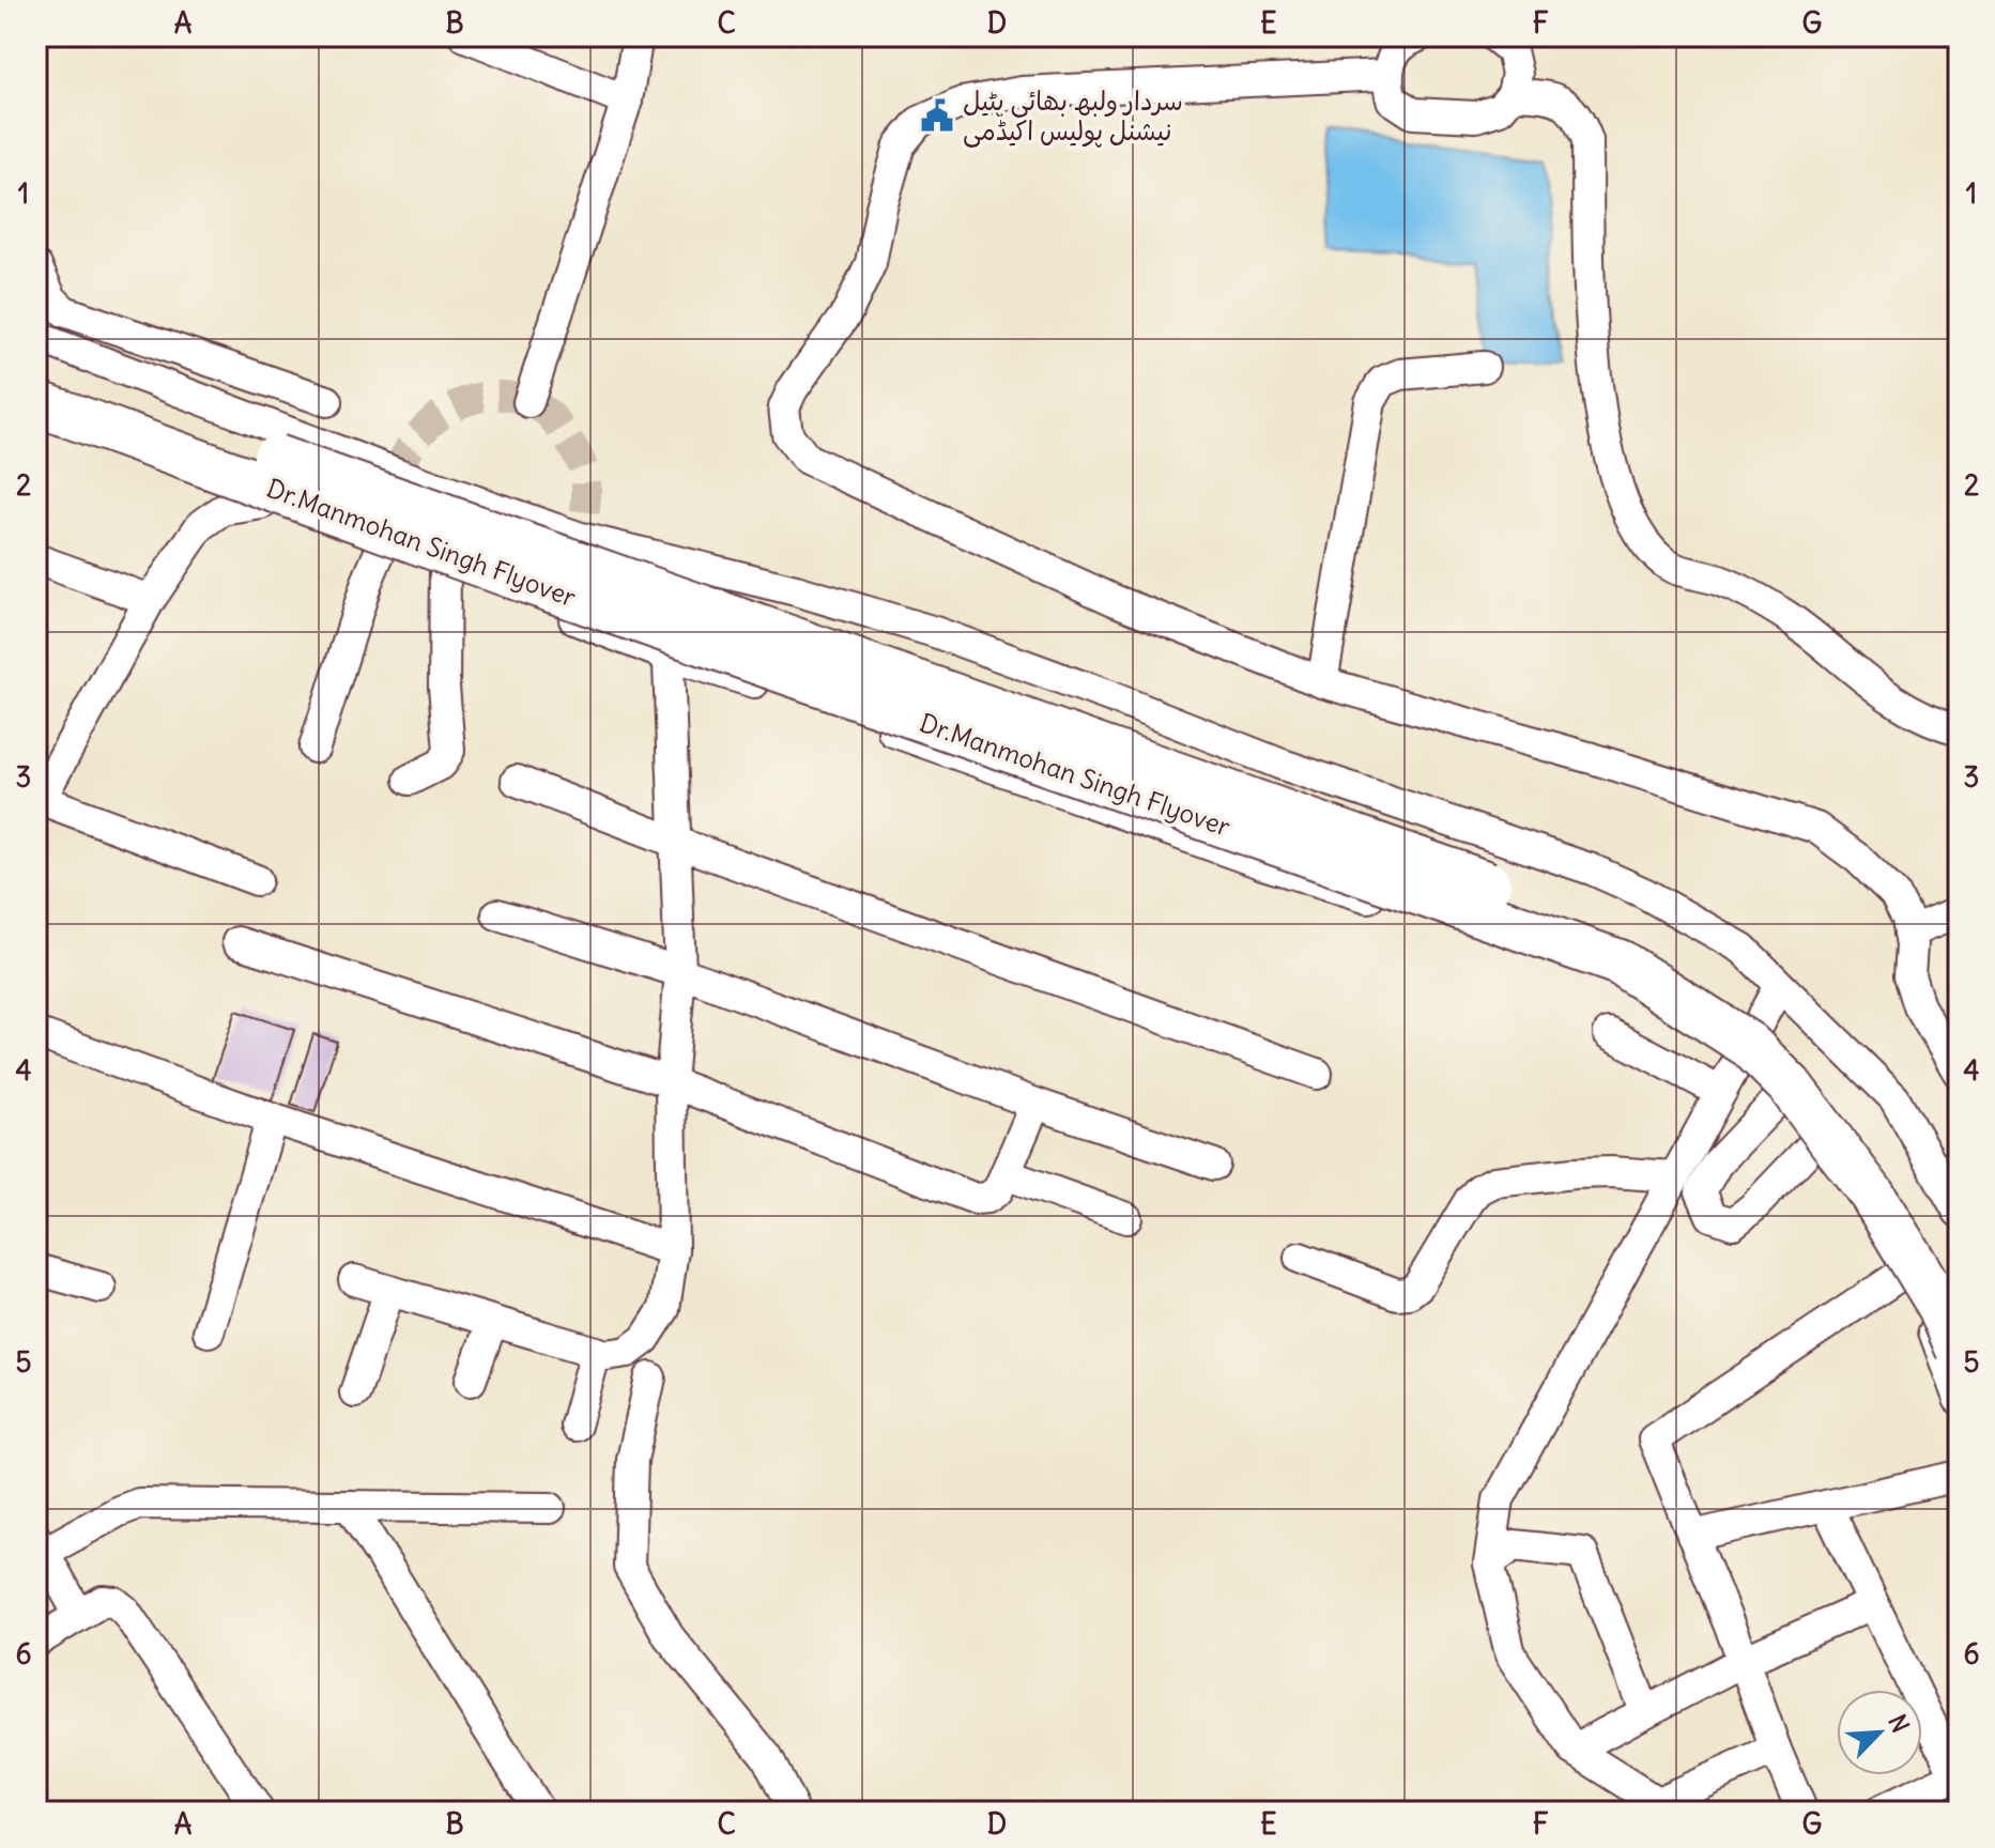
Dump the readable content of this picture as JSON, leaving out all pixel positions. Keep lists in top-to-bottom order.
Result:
{
  "streets": {
    "highway": ["Dr.Manmohan Singh Flyover"]
  },
  "places": {
    "public building": ["سردار ولبھ بھائی پٹیل نیشنل پولیس اکیڈمی"]
  },
  "north": "top right",
  "grid": {
    "columns": [
      "A",
      "B",
      "C",
      "D",
      "E",
      "F",
      "G"
    ],
    "rows": [
      "1",
      "2",
      "3",
      "4",
      "5",
      "6"
    ]
  }
}
